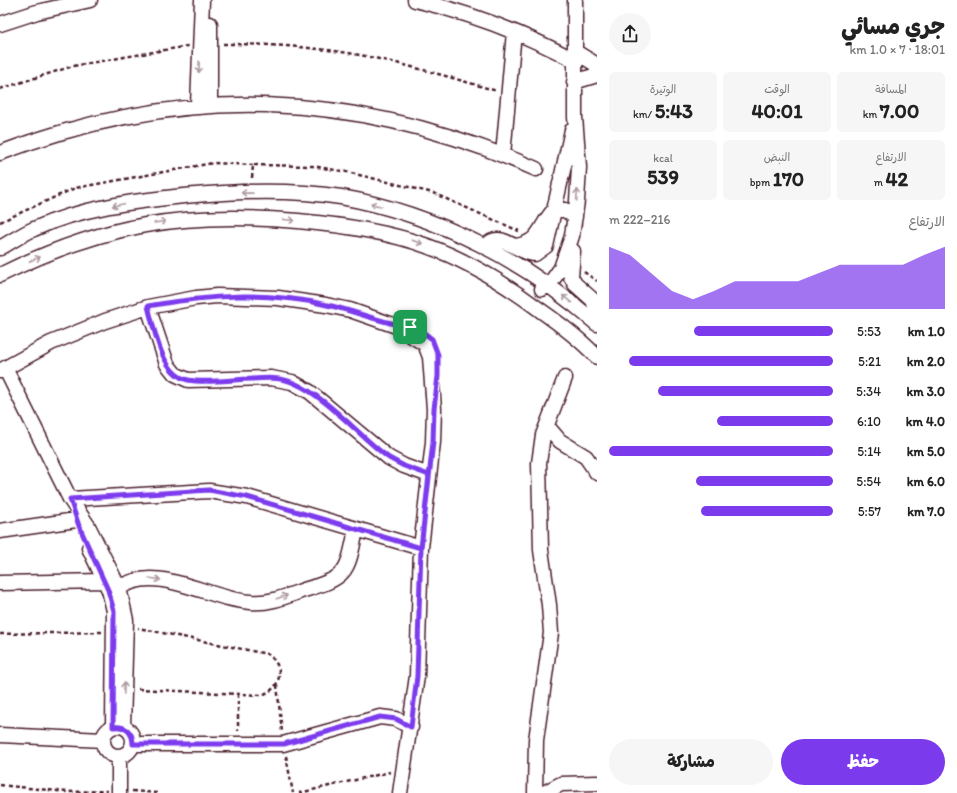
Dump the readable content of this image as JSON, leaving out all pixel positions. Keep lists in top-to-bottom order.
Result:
{
  "page": {
    "heading": ["جري مسائي", "18:01 · 7 × 1.0 km"],
    "stats": [
      ["المسافة", "7.00 km"],
      ["الوقت", "40:01"],
      ["الوتيرة", "5:43 /km"],
      ["الارتفاع", "42 m"],
      ["النبض", "170 bpm"],
      ["kcal", "539"]
    ],
    "chart": ["الارتفاع", "216–222 m"],
    "list": [
      {
        "name": "1.0 km",
        "note": "5:53"
      },
      {
        "name": "2.0 km",
        "note": "5:21"
      },
      {
        "name": "3.0 km",
        "note": "5:34"
      },
      {
        "name": "4.0 km",
        "note": "6:10"
      },
      {
        "name": "5.0 km",
        "note": "5:14"
      },
      {
        "name": "6.0 km",
        "note": "5:54"
      },
      {
        "name": "7.0 km",
        "note": "5:57"
      }
    ],
    "buttons": ["حفظ", "مشاركة"]
  }
}
